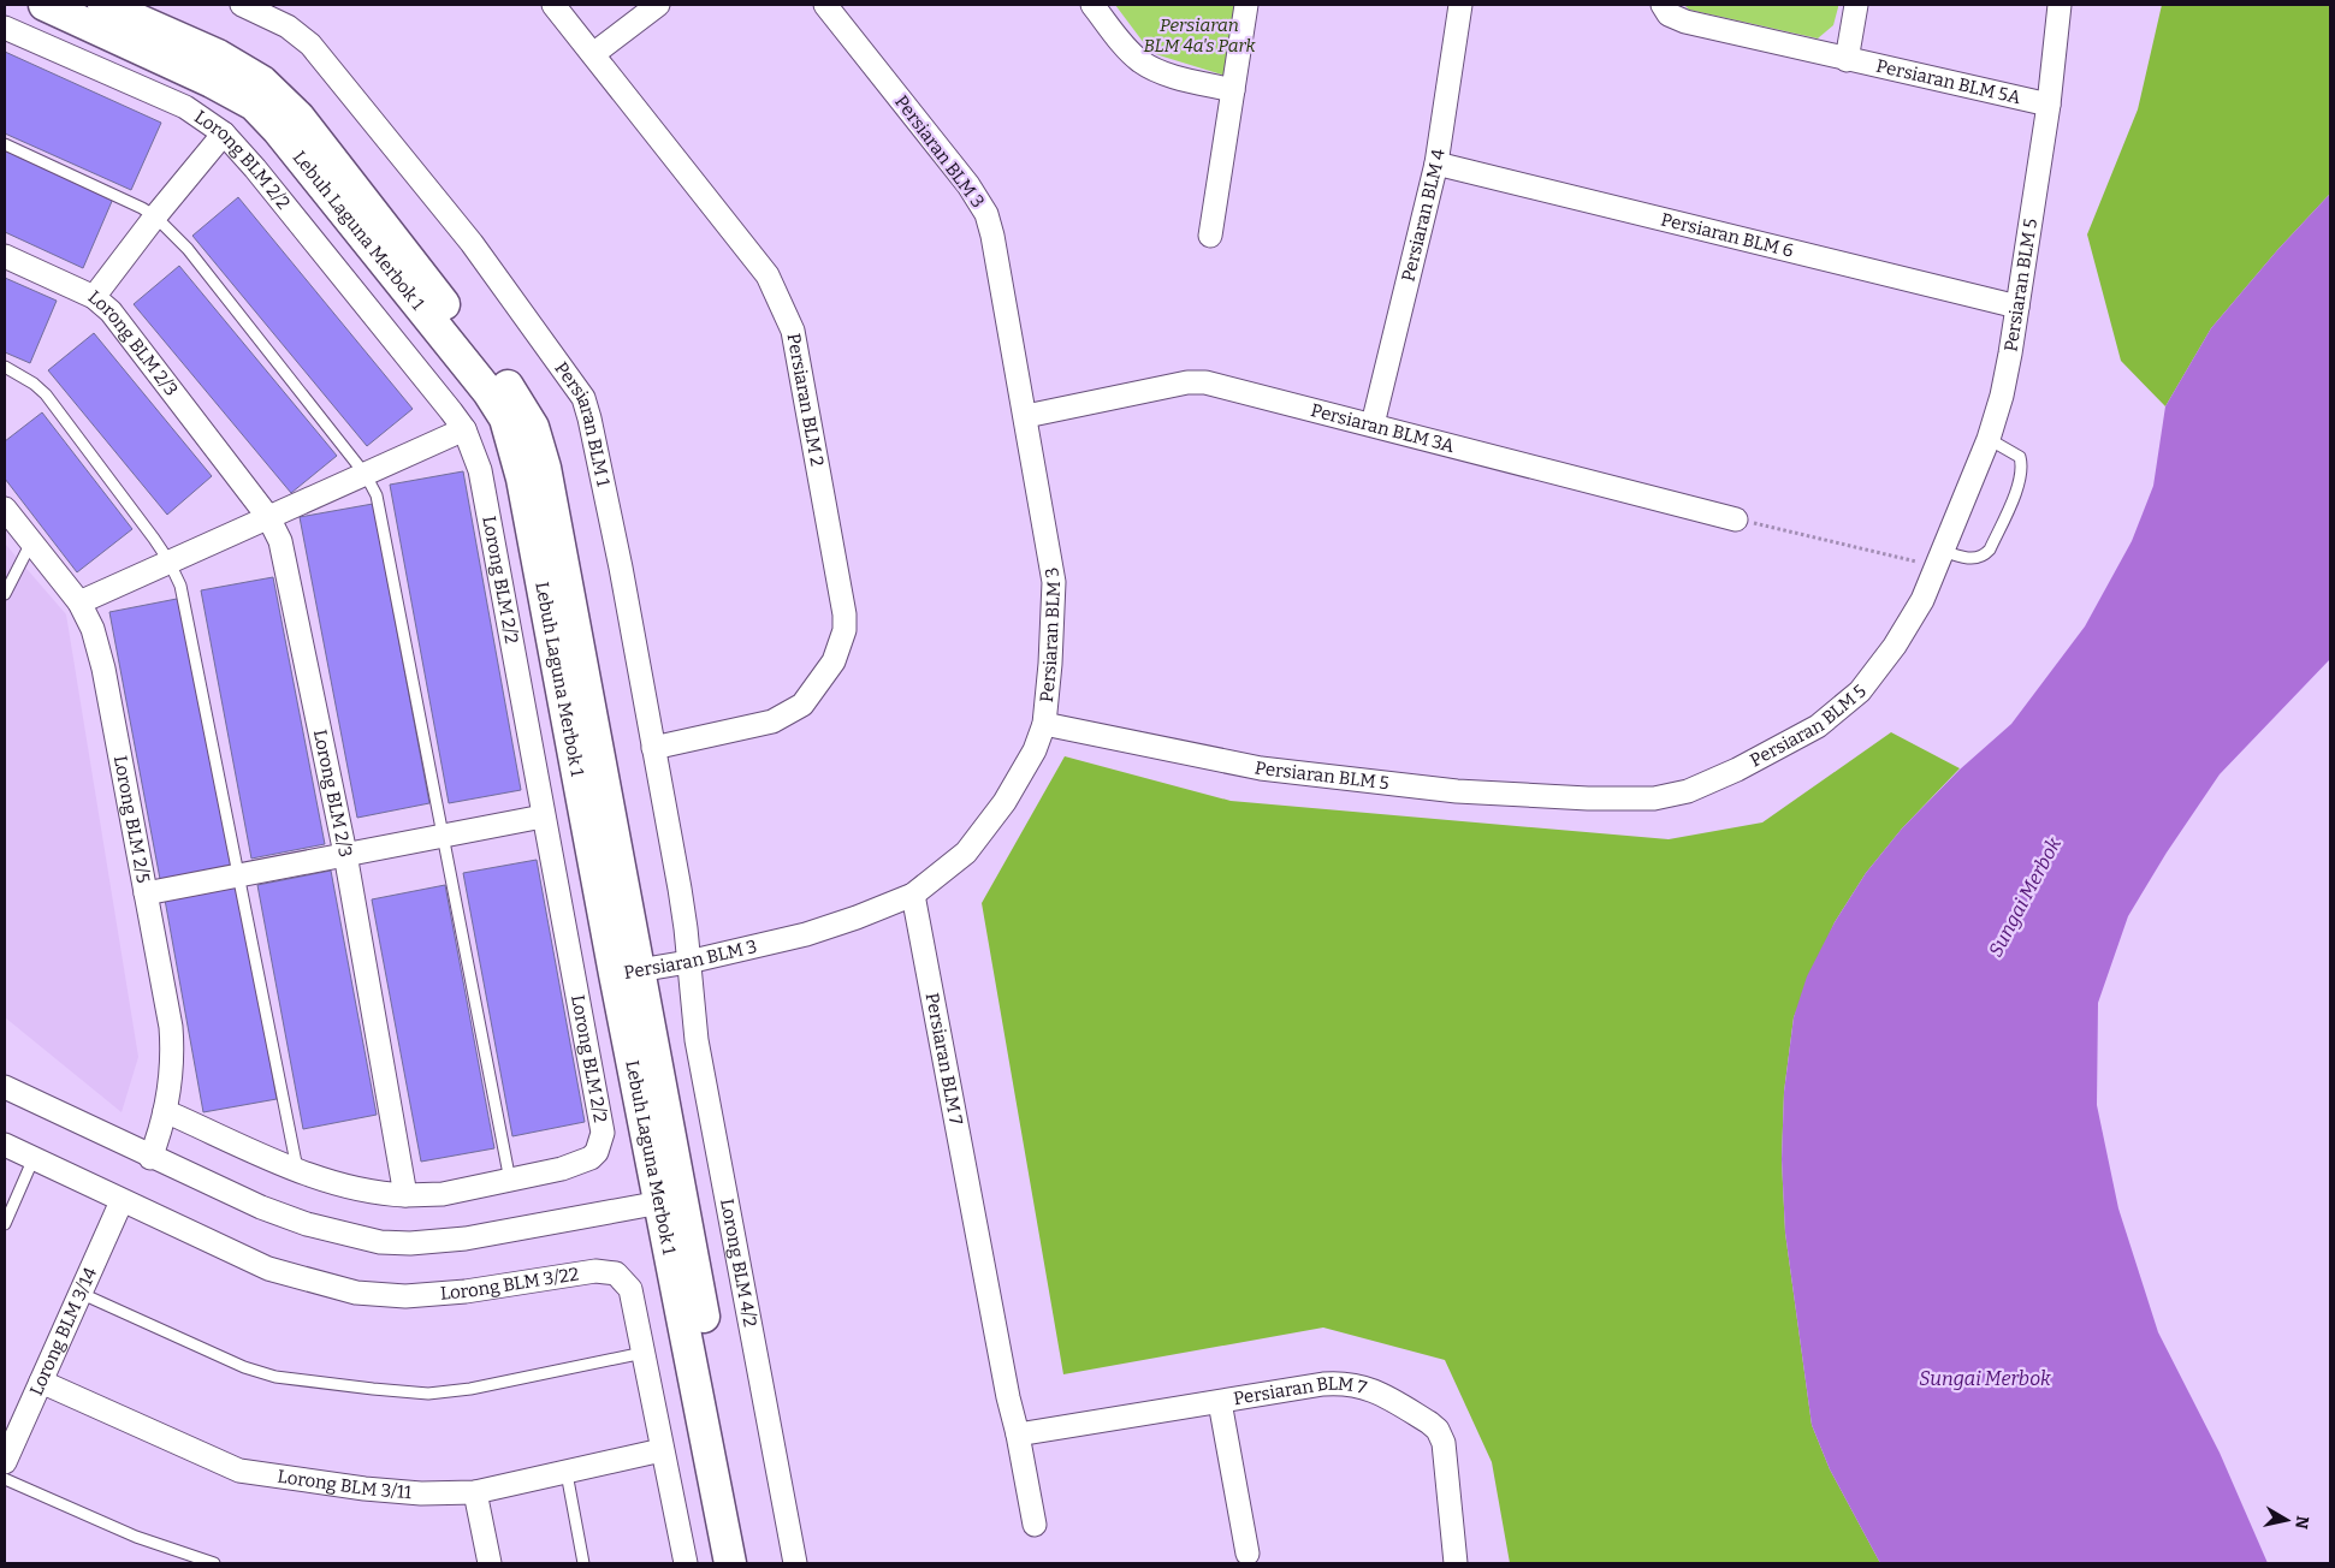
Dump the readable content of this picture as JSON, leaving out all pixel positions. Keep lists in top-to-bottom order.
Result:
{
  "streets": {
    "street": [
      "Persiaran BLM 5A",
      "Persiaran BLM 3",
      "Lorong BLM 2/2",
      "Persiaran BLM 4",
      "Lebuh Laguna Merbok 1",
      "Persiaran BLM 6",
      "Persiaran BLM 5",
      "Lorong BLM 2/3",
      "Persiaran BLM 2",
      "Persiaran BLM 1",
      "Persiaran BLM 3A",
      "Lorong BLM 2/5",
      "Persiaran BLM 7",
      "Lorong BLM 4/2",
      "Lorong BLM 3/22",
      "Lorong BLM 3/14",
      "Lorong BLM 3/11"
    ]
  },
  "crossings": [
    ["Persiaran BLM 5A", "Persiaran BLM 5"],
    ["Persiaran BLM 3", "Lebuh Laguna Merbok 1"],
    ["Persiaran BLM 3", "Persiaran BLM 5"],
    ["Persiaran BLM 3", "Persiaran BLM 1"],
    ["Persiaran BLM 3", "Persiaran BLM 3A"],
    ["Persiaran BLM 3", "Persiaran BLM 7"],
    ["Persiaran BLM 3", "Lorong BLM 4/2"],
    ["Lorong BLM 2/2", "Lorong BLM 2/3"],
    ["Persiaran BLM 4", "Persiaran BLM 6"],
    ["Persiaran BLM 4", "Persiaran BLM 3A"],
    ["Persiaran BLM 6", "Persiaran BLM 5"],
    ["Persiaran BLM 2", "Persiaran BLM 1"],
    ["Persiaran BLM 1", "Lorong BLM 4/2"],
    ["Lorong BLM 3/22", "Lorong BLM 3/14"],
    ["Lorong BLM 3/22", "Lorong BLM 3/11"],
    ["Lorong BLM 3/14", "Lorong BLM 3/11"]
  ],
  "water": ["Sungai Merbok"],
  "parks": ["Persiaran BLM 4a's Park"],
  "north": "right"
}
